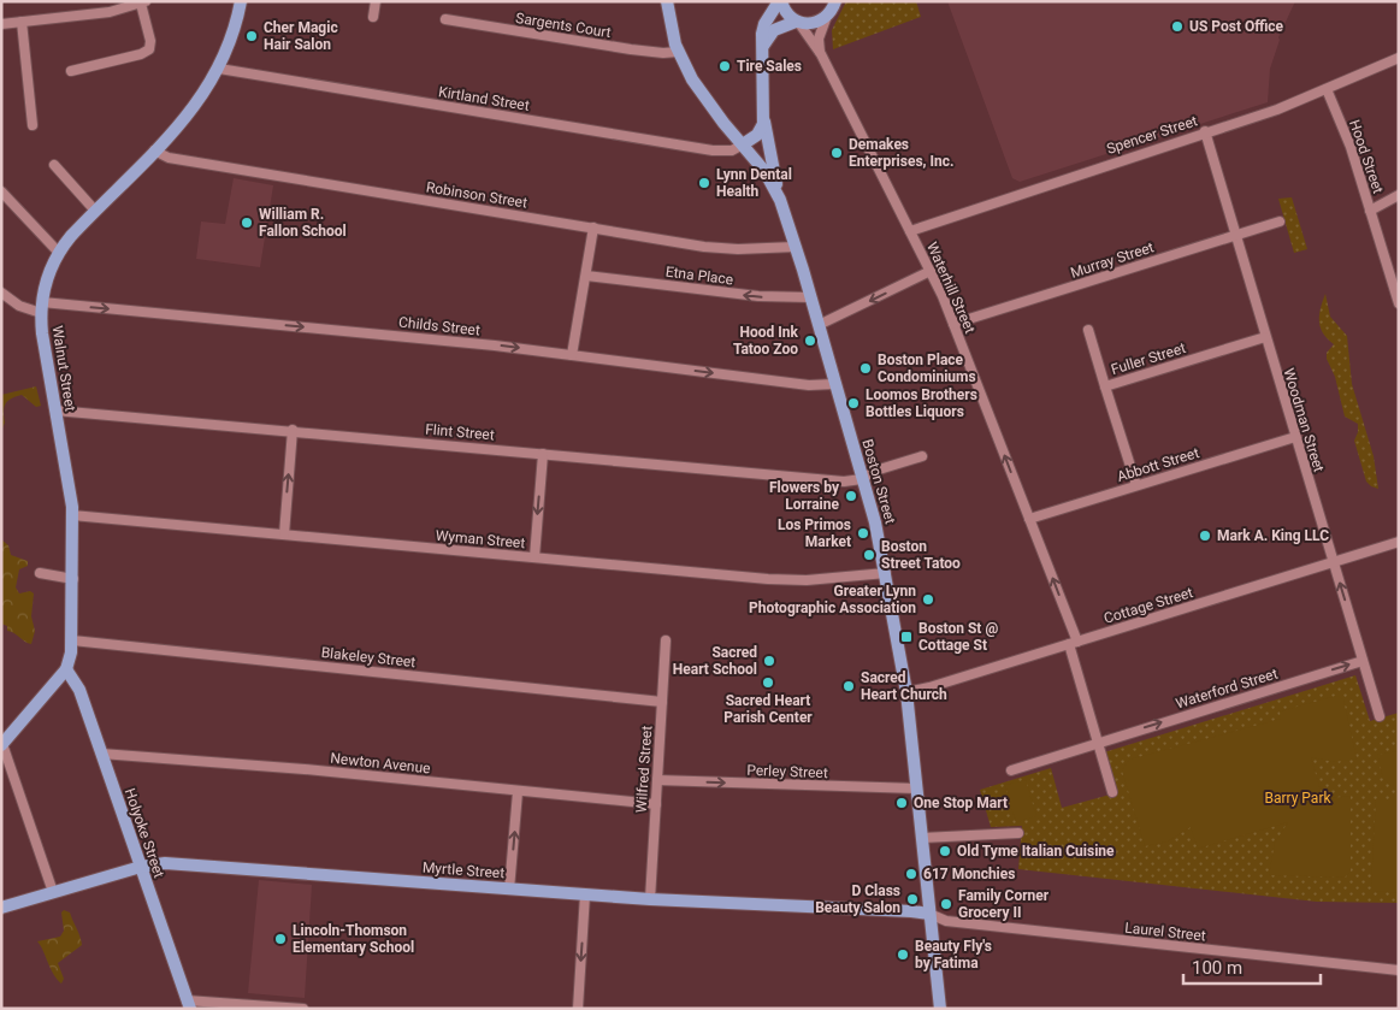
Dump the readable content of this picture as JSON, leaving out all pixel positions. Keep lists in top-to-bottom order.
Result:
{
  "streets": {
    "main road": [
      "Walnut Street",
      "Boston Street",
      "Holyoke Street",
      "Myrtle Street"
    ],
    "street": [
      "Sargents Court",
      "Kirtland Street",
      "Spencer Street",
      "Hood Street",
      "Robinson Street",
      "Murray Street",
      "Etna Place",
      "Waterhill Street",
      "Childs Street",
      "Fuller Street",
      "Woodman Street",
      "Flint Street",
      "Abbott Street",
      "Wyman Street",
      "Cottage Street",
      "Blakeley Street",
      "Waterford Street",
      "Newton Avenue",
      "Wilfred Street",
      "Perley Street",
      "Laurel Street"
    ]
  },
  "crossings": [
    ["Sargents Court", "Boston Street"],
    ["Kirtland Street", "Walnut Street"],
    ["Kirtland Street", "Boston Street"],
    ["Spencer Street", "Hood Street"],
    ["Spencer Street", "Waterhill Street"],
    ["Spencer Street", "Woodman Street"],
    ["Robinson Street", "Walnut Street"],
    ["Robinson Street", "Boston Street"],
    ["Murray Street", "Waterhill Street"],
    ["Murray Street", "Woodman Street"],
    ["Etna Place", "Boston Street"],
    ["Waterhill Street", "Abbott Street"],
    ["Waterhill Street", "Cottage Street"],
    ["Waterhill Street", "Waterford Street"],
    ["Childs Street", "Walnut Street"],
    ["Childs Street", "Boston Street"],
    ["Fuller Street", "Woodman Street"],
    ["Fuller Street", "Abbott Street"],
    ["Walnut Street", "Flint Street"],
    ["Walnut Street", "Wyman Street"],
    ["Walnut Street", "Blakeley Street"],
    ["Walnut Street", "Holyoke Street"],
    ["Woodman Street", "Abbott Street"],
    ["Woodman Street", "Cottage Street"],
    ["Woodman Street", "Waterford Street"],
    ["Flint Street", "Boston Street"],
    ["Boston Street", "Wyman Street"],
    ["Boston Street", "Cottage Street"],
    ["Boston Street", "Perley Street"],
    ["Boston Street", "Myrtle Street"],
    ["Boston Street", "Laurel Street"],
    ["Blakeley Street", "Wilfred Street"],
    ["Newton Avenue", "Wilfred Street"],
    ["Newton Avenue", "Holyoke Street"],
    ["Wilfred Street", "Perley Street"],
    ["Wilfred Street", "Myrtle Street"],
    ["Holyoke Street", "Myrtle Street"],
    ["Myrtle Street", "Laurel Street"]
  ],
  "one_way": [
    "Etna Place",
    "Waterhill Street",
    "Childs Street",
    "Waterford Street",
    "Perley Street"
  ],
  "parks": ["Barry Park"],
  "places": {
    "other": [
      "US Post Office",
      "Cher Magic Hair Salon",
      "Tire Sales",
      "Demakes Enterprises, Inc.",
      "Lynn Dental Health",
      "William R. Fallon School",
      "Hood Ink Tatoo Zoo",
      "Boston Place Condominiums",
      "Loomos Brothers Bottles Liquors",
      "Flowers by Lorraine",
      "Los Primos Market",
      "Mark A. King LLC",
      "Boston Street Tatoo",
      "Greater Lynn Photographic Association",
      "Sacred Heart School",
      "Sacred Heart Parish Center",
      "Sacred Heart Church",
      "One Stop Mart",
      "Old Tyme Italian Cuisine",
      "617 Monchies",
      "D Class Beauty Salon",
      "Family Corner Grocery II",
      "Lincoln-Thomson Elementary School",
      "Beauty Fly's by Fatima"
    ],
    "transit": ["Boston St @ Cottage St"]
  },
  "scale_bar": "100 m"
}
